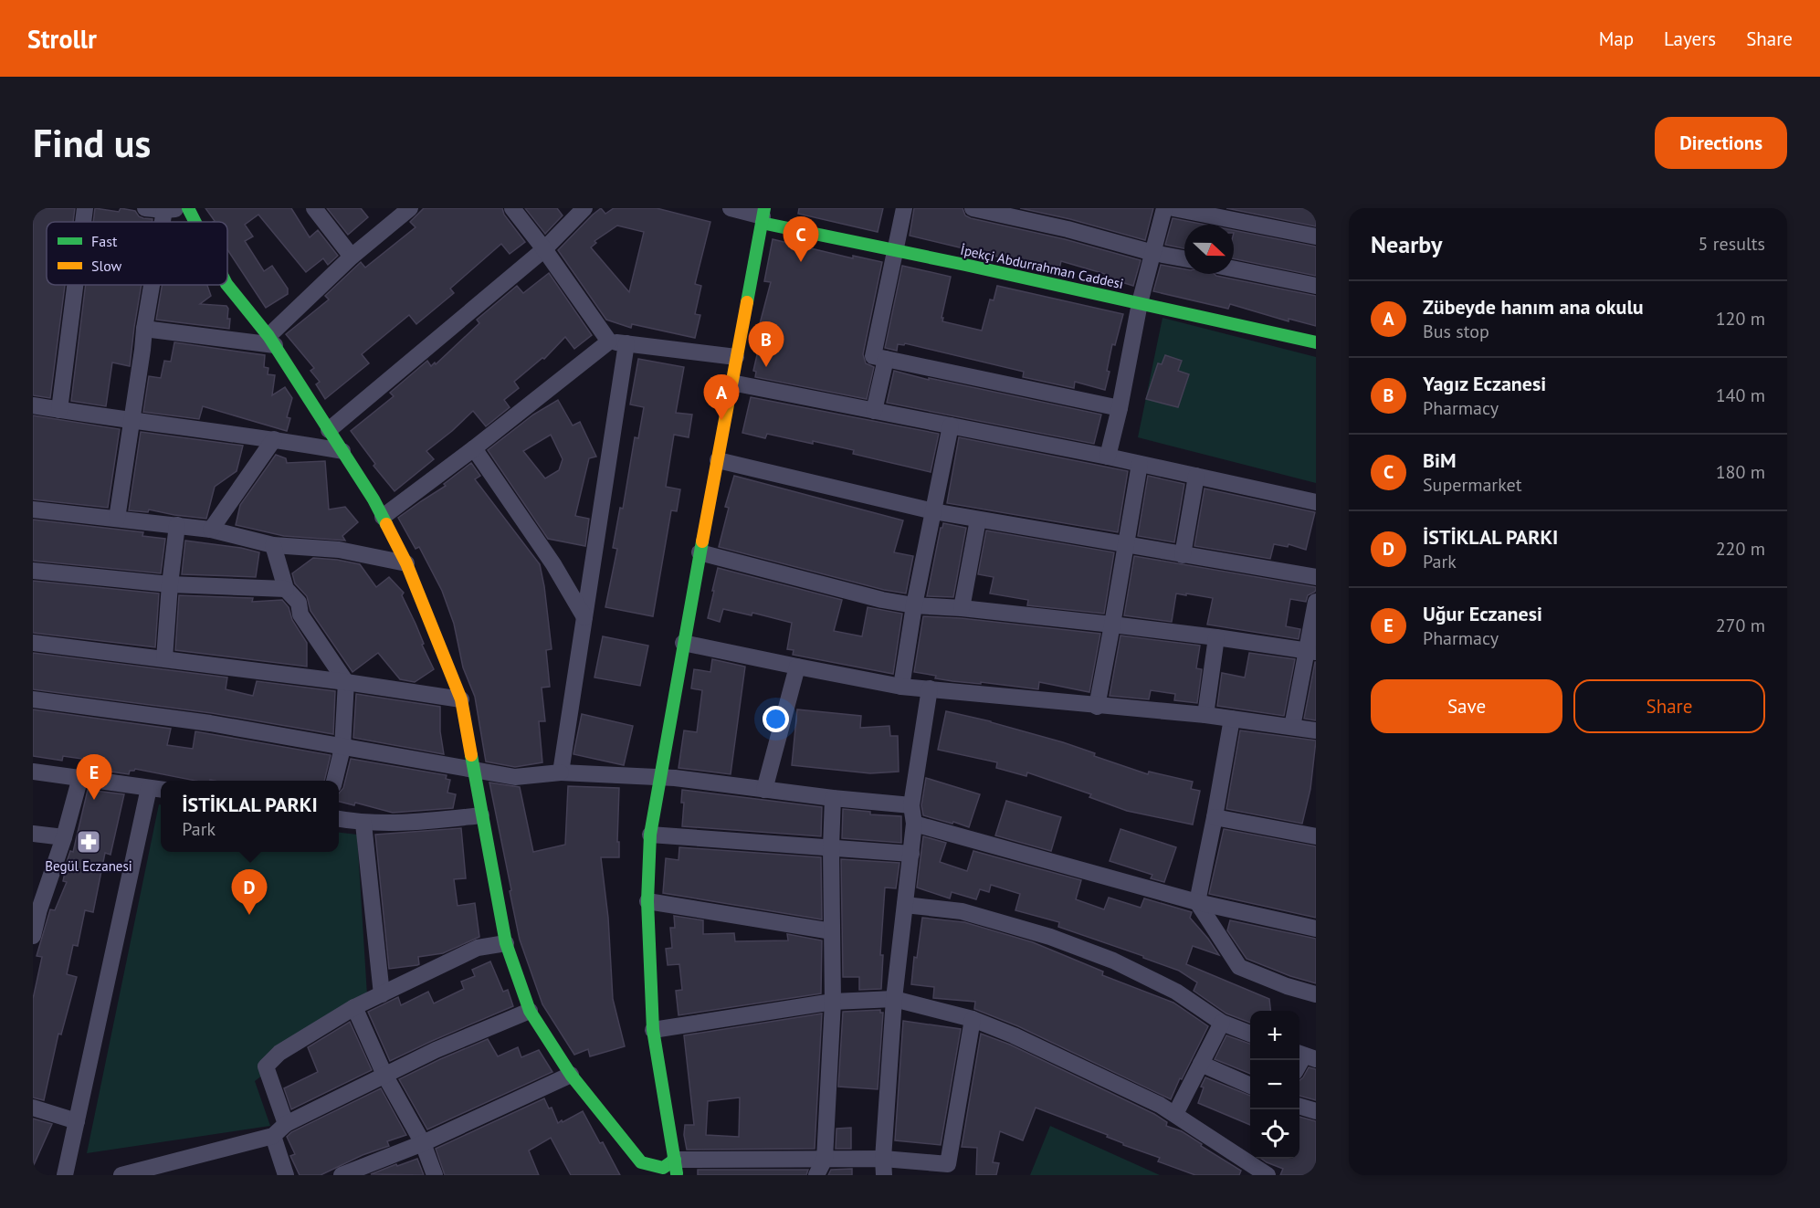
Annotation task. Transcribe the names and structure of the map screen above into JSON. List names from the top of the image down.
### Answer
{
  "streets": {
    "street": ["İpekçi Abdurrahman Caddesi"]
  },
  "places": {
    "pharmacy": ["Begül Eczanesi"]
  },
  "legend": ["Fast", "Slow"],
  "north": "right",
  "page": {
    "header": "Strollr",
    "nav": ["Map", "Layers", "Share"],
    "buttons": [
      "Directions",
      ["Save", "Share"]
    ],
    "title": "Find us",
    "heading": ["Nearby", "5 results"],
    "pins": [
      "C",
      "B",
      "A",
      "E",
      "D"
    ],
    "list": [
      {
        "mark": "A",
        "name": "Zübeyde hanım ana okulu",
        "note": "Bus stop",
        "value": "120 m"
      },
      {
        "mark": "B",
        "name": "Yagız Eczanesi",
        "note": "Pharmacy",
        "value": "140 m"
      },
      {
        "mark": "C",
        "name": "BiM",
        "note": "Supermarket",
        "value": "180 m"
      },
      {
        "mark": "D",
        "name": "İSTİKLAL PARKI",
        "note": "Park",
        "value": "220 m"
      },
      {
        "mark": "E",
        "name": "Uğur Eczanesi",
        "note": "Pharmacy",
        "value": "270 m"
      }
    ],
    "popup": ["İSTİKLAL PARKI", "Park"],
    "map_buttons": ["+", "−"]
  }
}
